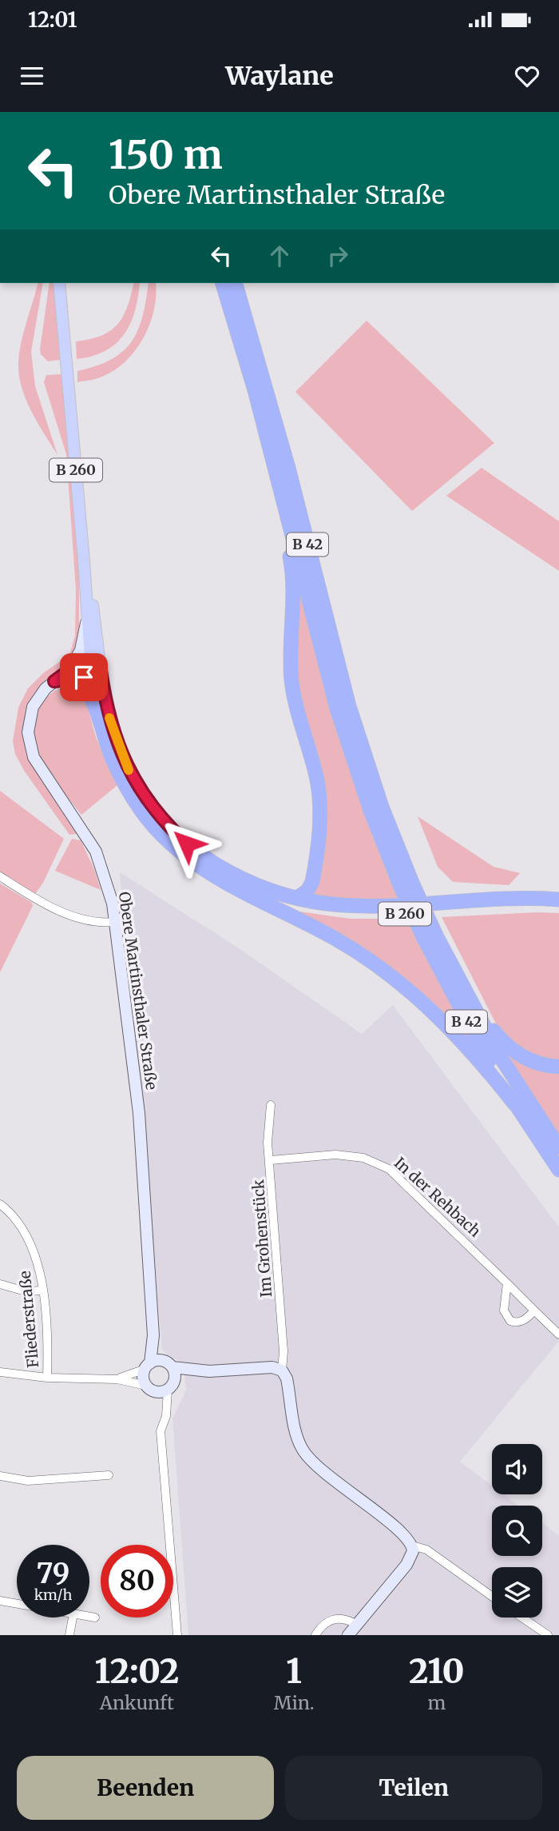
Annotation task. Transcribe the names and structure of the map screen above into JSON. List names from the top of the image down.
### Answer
{
  "streets": {
    "highway": ["B 260", "B 42"],
    "street": [
      "Obere Martinsthaler Straße",
      "In der Rehbach",
      "Im Grohenstück",
      "Fliederstraße"
    ]
  },
  "crossings": [
    ["B 260", "Obere Martinsthaler Straße"],
    ["In der Rehbach", "Im Grohenstück"]
  ],
  "page": {
    "status": "12:01",
    "header": "Waylane",
    "turn": ["150 m", "Obere Martinsthaler Straße"],
    "speed": "79 km/h",
    "limit": "80",
    "eta": [
      "12:02",
      "Ankunft",
      "1",
      "Min.",
      "210",
      "m"
    ],
    "buttons": ["Beenden", "Teilen"]
  }
}
